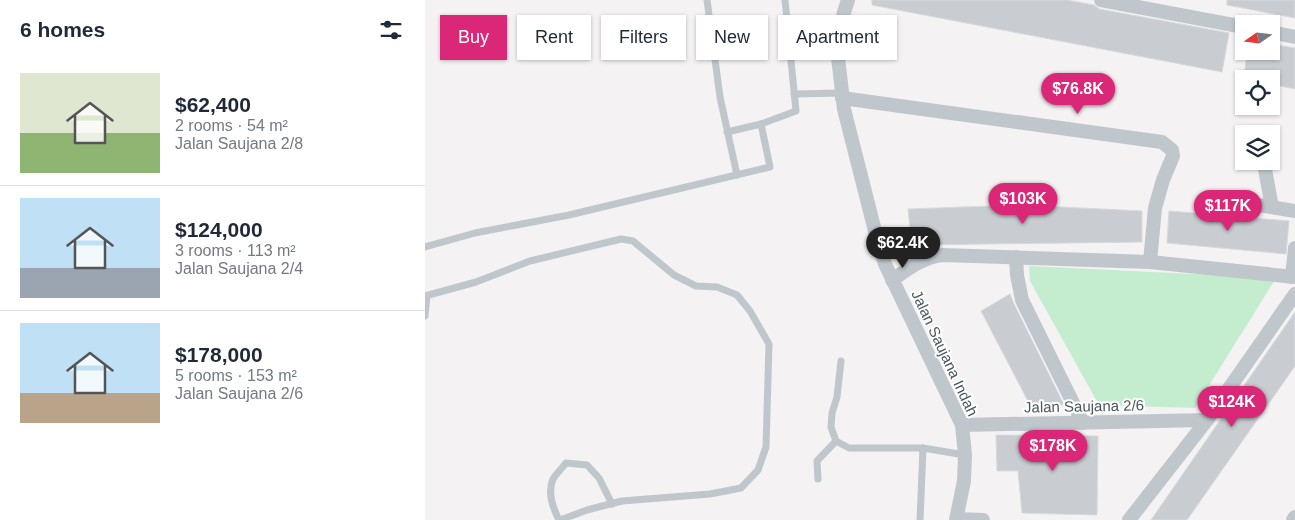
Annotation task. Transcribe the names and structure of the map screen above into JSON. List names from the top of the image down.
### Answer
{
  "streets": {
    "street": ["Jalan Saujana Indah", "Jalan Saujana 2/6"]
  },
  "crossings": [
    ["Jalan Saujana Indah", "Jalan Saujana 2/6"]
  ],
  "north": "left",
  "page": {
    "heading": "6 homes",
    "chip": [
      "Buy",
      "Rent",
      "Filters",
      "New",
      "Apartment"
    ],
    "list": [
      {
        "name": "$62,400",
        "note": "2 rooms · 54 m² · Jalan Saujana 2/8"
      },
      {
        "name": "$124,000",
        "note": "3 rooms · 113 m² · Jalan Saujana 2/4"
      },
      {
        "name": "$178,000",
        "note": "5 rooms · 153 m² · Jalan Saujana 2/6"
      }
    ],
    "price": [
      "$76.8K",
      "$103K",
      "$117K",
      "$62.4K",
      "$124K",
      "$178K"
    ]
  }
}
